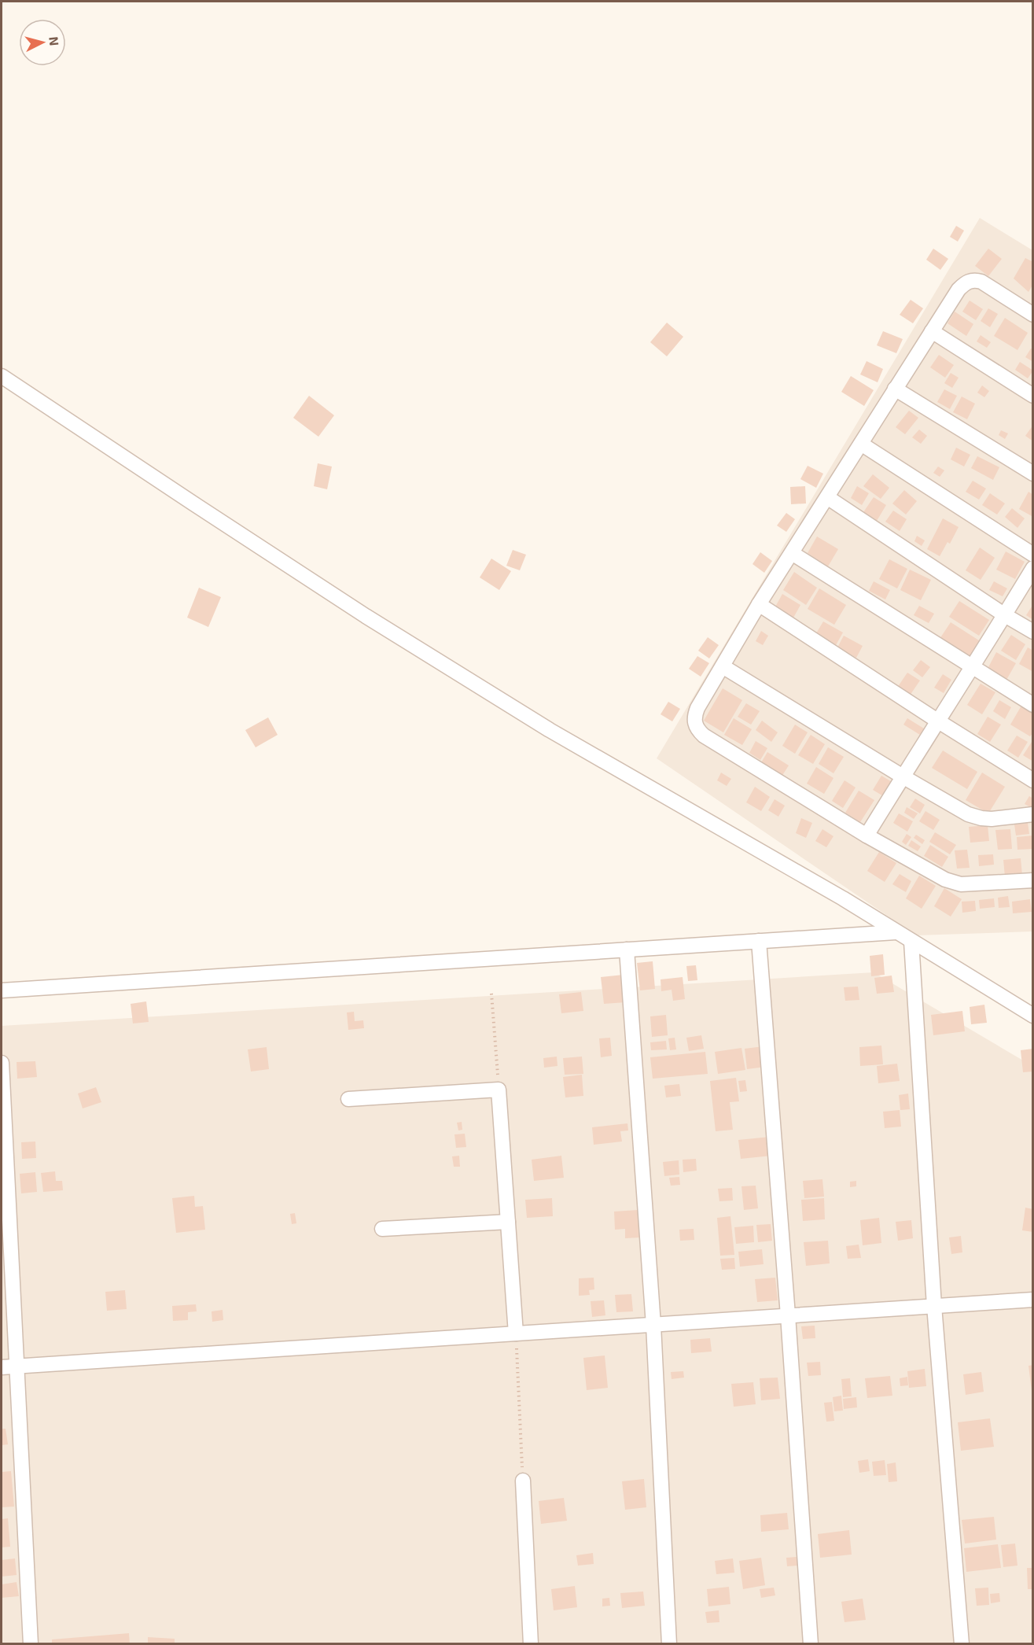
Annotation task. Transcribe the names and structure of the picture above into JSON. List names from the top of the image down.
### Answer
{
  "north": "right"
}
